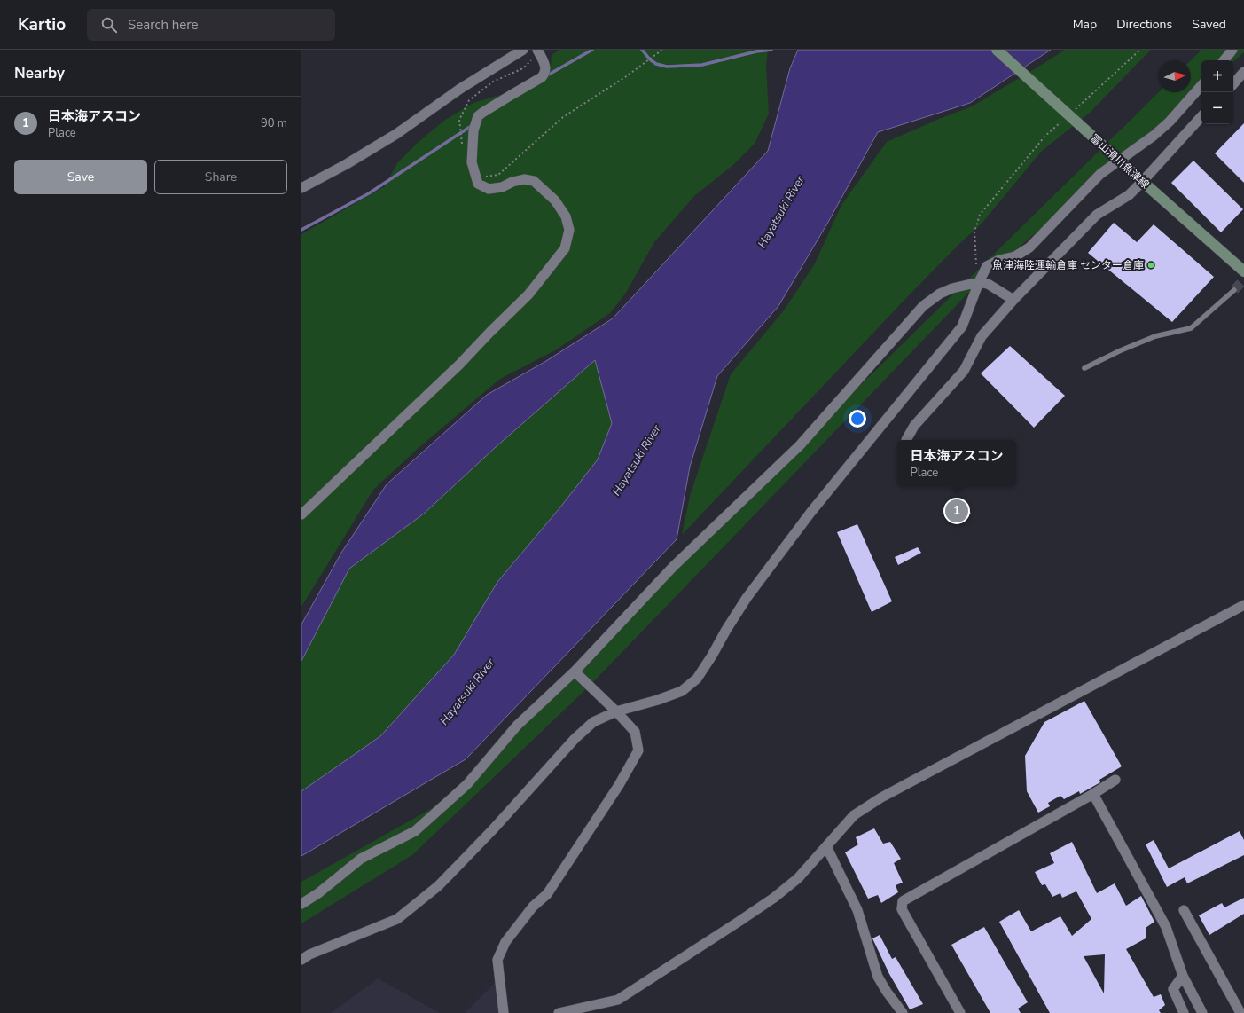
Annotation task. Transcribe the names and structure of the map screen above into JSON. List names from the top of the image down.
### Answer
{
  "streets": {
    "main road": ["富山滑川魚津線"]
  },
  "water": ["Hayatsuki River"],
  "places": ["魚津海陸運輸倉庫 センター倉庫"],
  "north": "right",
  "page": {
    "header": "Kartio",
    "search": "Search here",
    "nav": ["Map", "Directions", "Saved"],
    "heading": "Nearby",
    "map_buttons": ["+", "−"],
    "list": [
      {
        "mark": "1",
        "name": "日本海アスコン",
        "note": "Place",
        "value": "90 m"
      }
    ],
    "buttons": ["Save", "Share"],
    "popup": ["日本海アスコン", "Place"],
    "pins": "1"
  }
}
